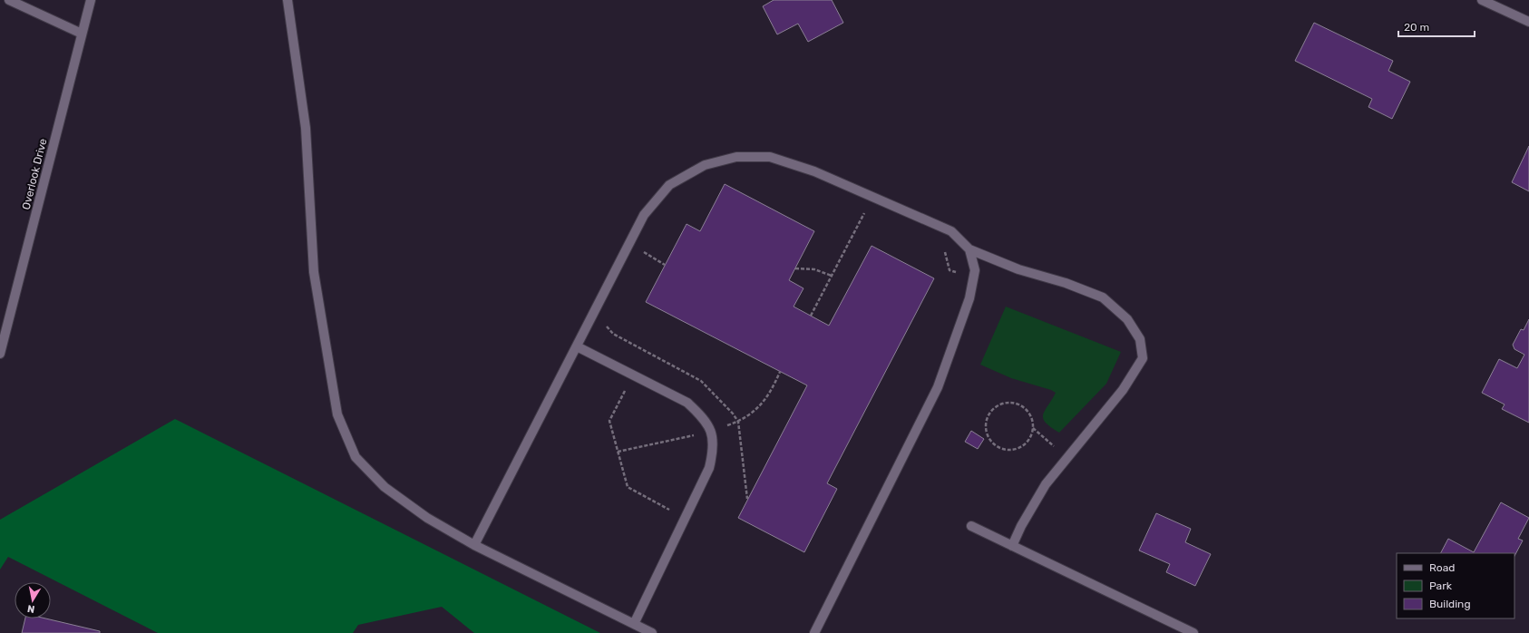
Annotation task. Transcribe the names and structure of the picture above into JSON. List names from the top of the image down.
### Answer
{
  "streets": {
    "street": ["Overlook Drive"]
  },
  "legend": ["Road", "Park", "Building"],
  "scale_bar": "20 m",
  "north": "bottom"
}
